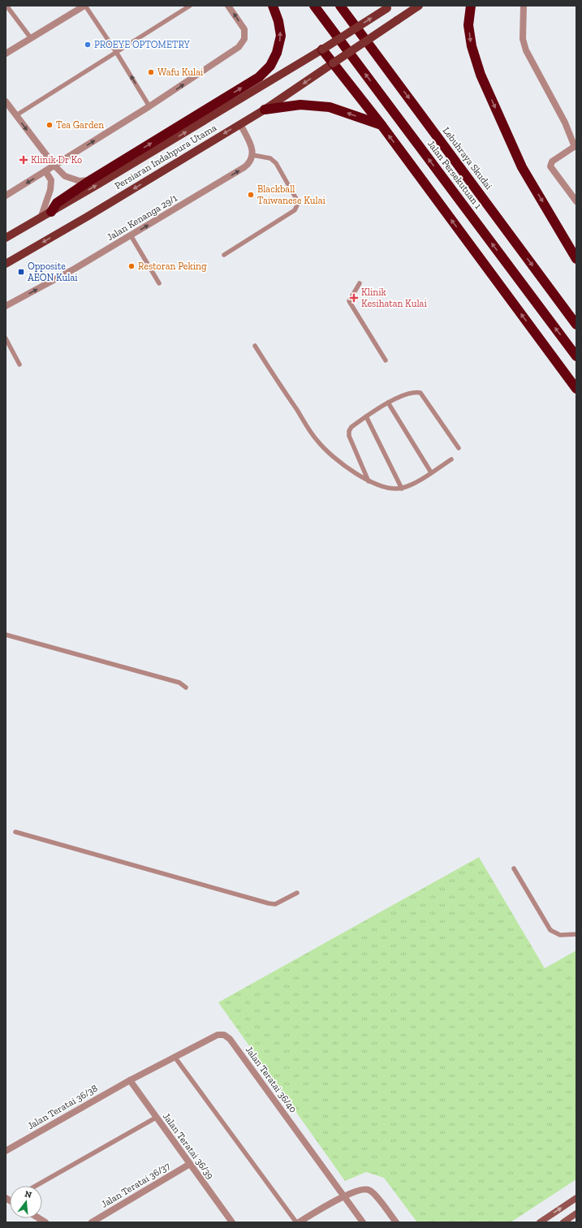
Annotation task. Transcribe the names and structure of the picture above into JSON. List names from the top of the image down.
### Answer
{
  "streets": {
    "highway": ["Lebuhraya Skudai", "Jalan Persekutuan 1"],
    "main road": ["Persiaran Indahpura Utama"],
    "street": [
      "Jalan Kenanga 29/1",
      "Jalan Teratai 36/40",
      "Jalan Teratai 36/38",
      "Jalan Teratai 36/39",
      "Jalan Teratai 36/37"
    ]
  },
  "crossings": [
    ["Jalan Teratai 36/40", "Jalan Teratai 36/38"],
    ["Jalan Teratai 36/40", "Jalan Teratai 36/39"],
    ["Jalan Teratai 36/38", "Jalan Teratai 36/39"],
    ["Jalan Teratai 36/39", "Jalan Teratai 36/37"]
  ],
  "one_way": ["Jalan Kenanga 29/1"],
  "places": {
    "other": [
      "PROEYE OPTOMETRY",
      "Wafu Kulai",
      "Tea Garden",
      "Blackball Taiwanese Kulai",
      "Restoran Peking"
    ],
    "health": ["Klinik Dr Ko", "Klinik Kesihatan Kulai"],
    "transit": ["Opposite AEON Kulai"]
  },
  "north": "top"
}
